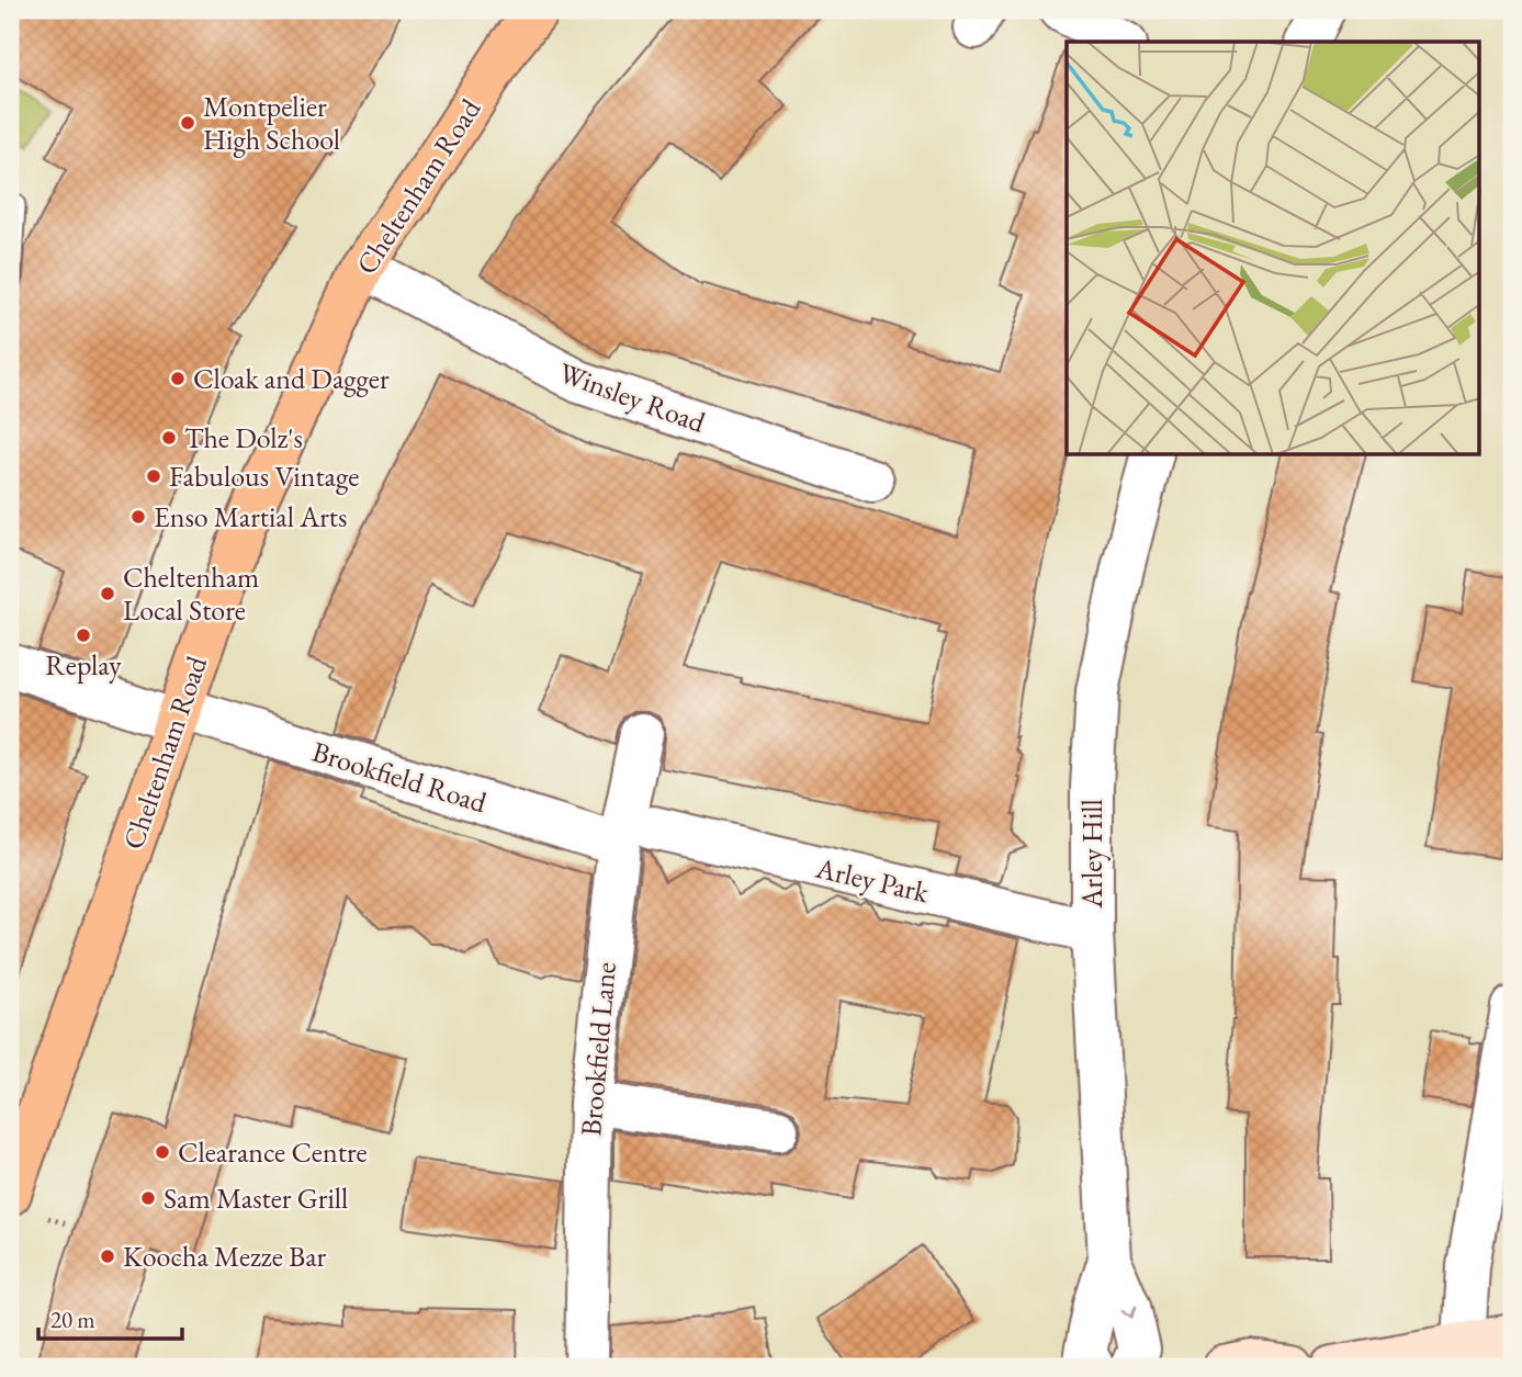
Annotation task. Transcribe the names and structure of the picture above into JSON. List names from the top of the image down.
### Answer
{
  "streets": {
    "main road": ["Cheltenham Road"],
    "street": [
      "Winsley Road",
      "Brookfield Road",
      "Arley Hill",
      "Arley Park",
      "Brookfield Lane"
    ]
  },
  "crossings": [
    ["Cheltenham Road", "Winsley Road"],
    ["Cheltenham Road", "Brookfield Road"],
    ["Brookfield Road", "Arley Park"],
    ["Brookfield Road", "Brookfield Lane"],
    ["Arley Hill", "Arley Park"],
    ["Arley Park", "Brookfield Lane"]
  ],
  "places": [
    "Montpelier High School",
    "Cloak and Dagger",
    "The Dolz's",
    "Fabulous Vintage",
    "Enso Martial Arts",
    "Cheltenham Local Store",
    "Replay",
    "Clearance Centre",
    "Sam Master Grill",
    "Koocha Mezze Bar"
  ],
  "scale_bar": "20 m"
}
